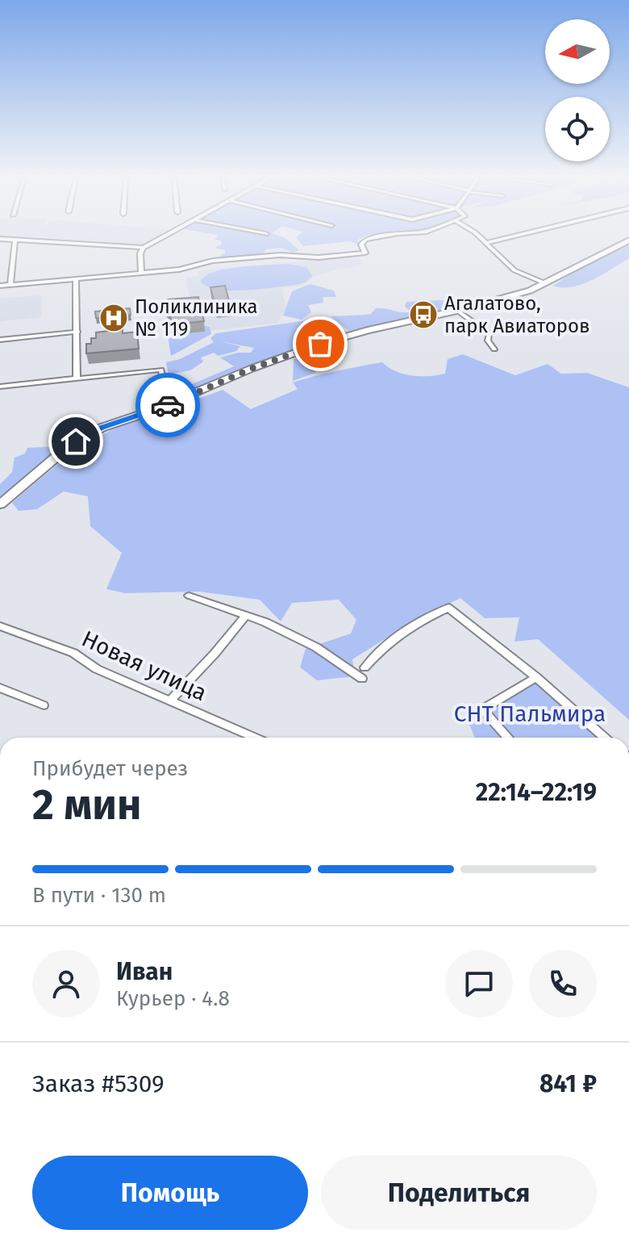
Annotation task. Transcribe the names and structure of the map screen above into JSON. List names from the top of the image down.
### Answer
{
  "streets": {
    "street": ["Новая улица"]
  },
  "parks": ["СНТ Пальмира"],
  "places": {
    "bus stop": ["Агалатово, парк Авиаторов"],
    "hospital": ["Поликлиника № 119"]
  },
  "north": "left",
  "page": {
    "heading": ["2 мин", "Прибудет через", "22:14–22:19"],
    "panel": [
      "Иван",
      "Курьер · 4.8",
      "Заказ #5309",
      "841 ₽"
    ],
    "bar": "В пути · 130 m",
    "buttons": ["Помощь", "Поделиться"]
  }
}
